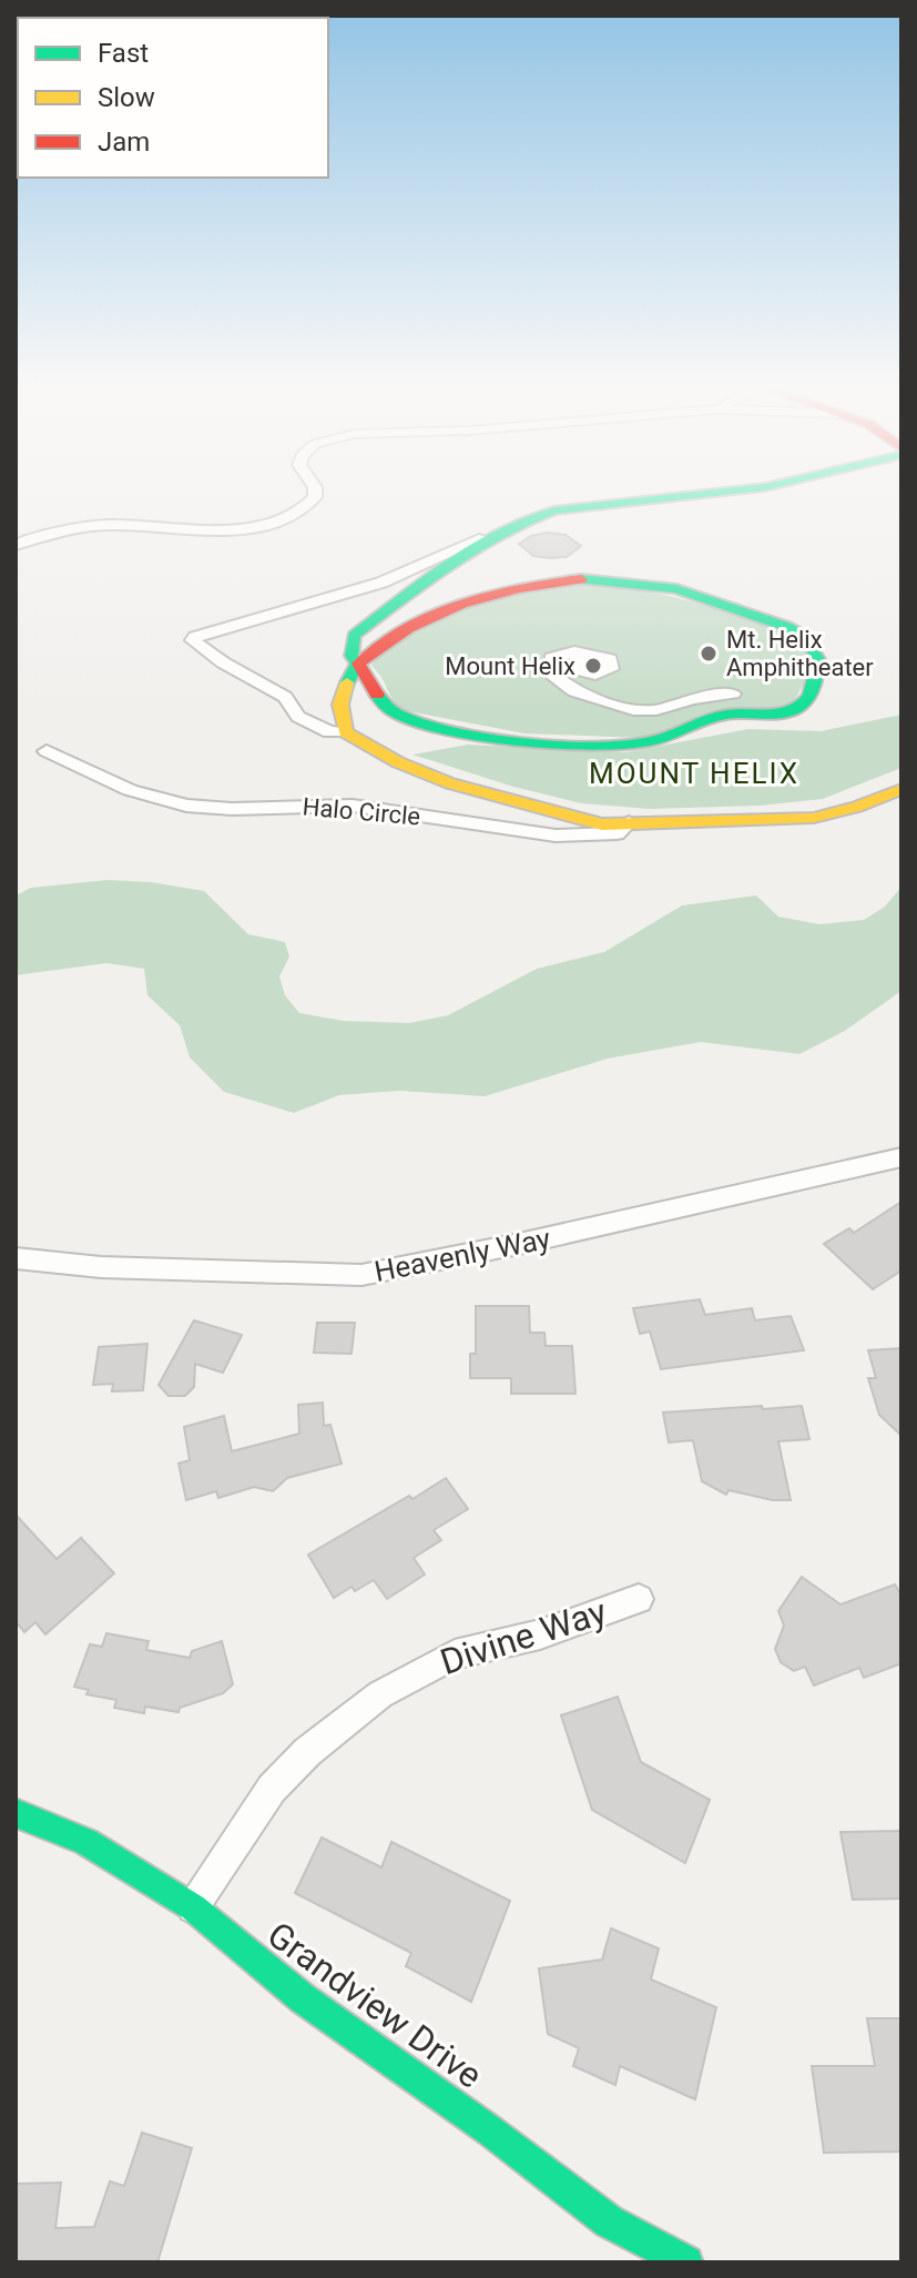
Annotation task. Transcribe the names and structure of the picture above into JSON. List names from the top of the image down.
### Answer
{
  "streets": {
    "street": [
      "Halo Circle",
      "Heavenly Way",
      "Divine Way",
      "Grandview Drive"
    ]
  },
  "crossings": [
    ["Divine Way", "Grandview Drive"]
  ],
  "districts": ["MOUNT HELIX"],
  "places": ["Mt. Helix Amphitheater", "Mount Helix"],
  "legend": ["Fast", "Slow", "Jam"]
}
